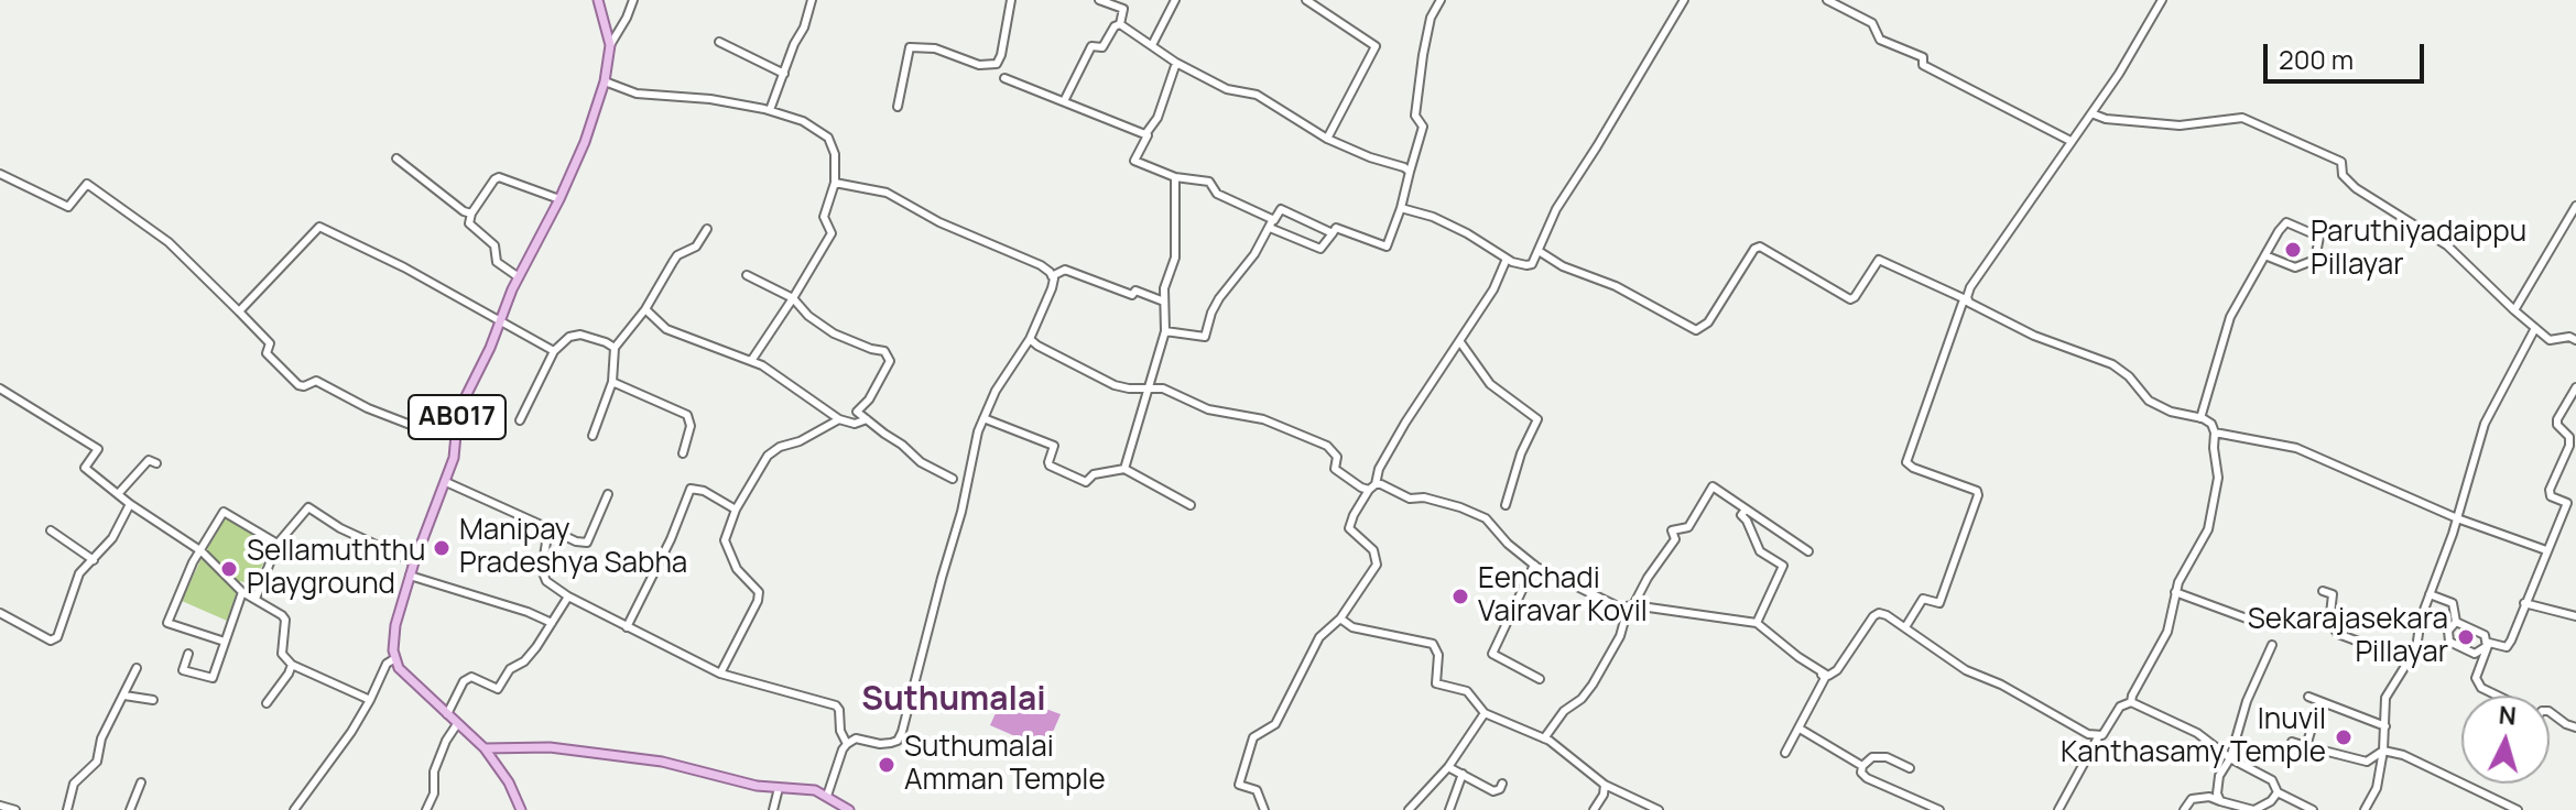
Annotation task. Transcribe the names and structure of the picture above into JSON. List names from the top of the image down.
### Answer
{
  "streets": {
    "main road": ["AB017"]
  },
  "districts": ["Suthumalai"],
  "places": [
    "Paruthiyadaippu Pillayar",
    "Manipay Pradeshya Sabha",
    "Sellamuththu Playground",
    "Eenchadi Vairavar Kovil",
    "Sekarajasekara Pillayar",
    "Inuvil Kanthasamy Temple",
    "Suthumalai Amman Temple"
  ],
  "scale_bar": "200 m",
  "north": "top"
}
